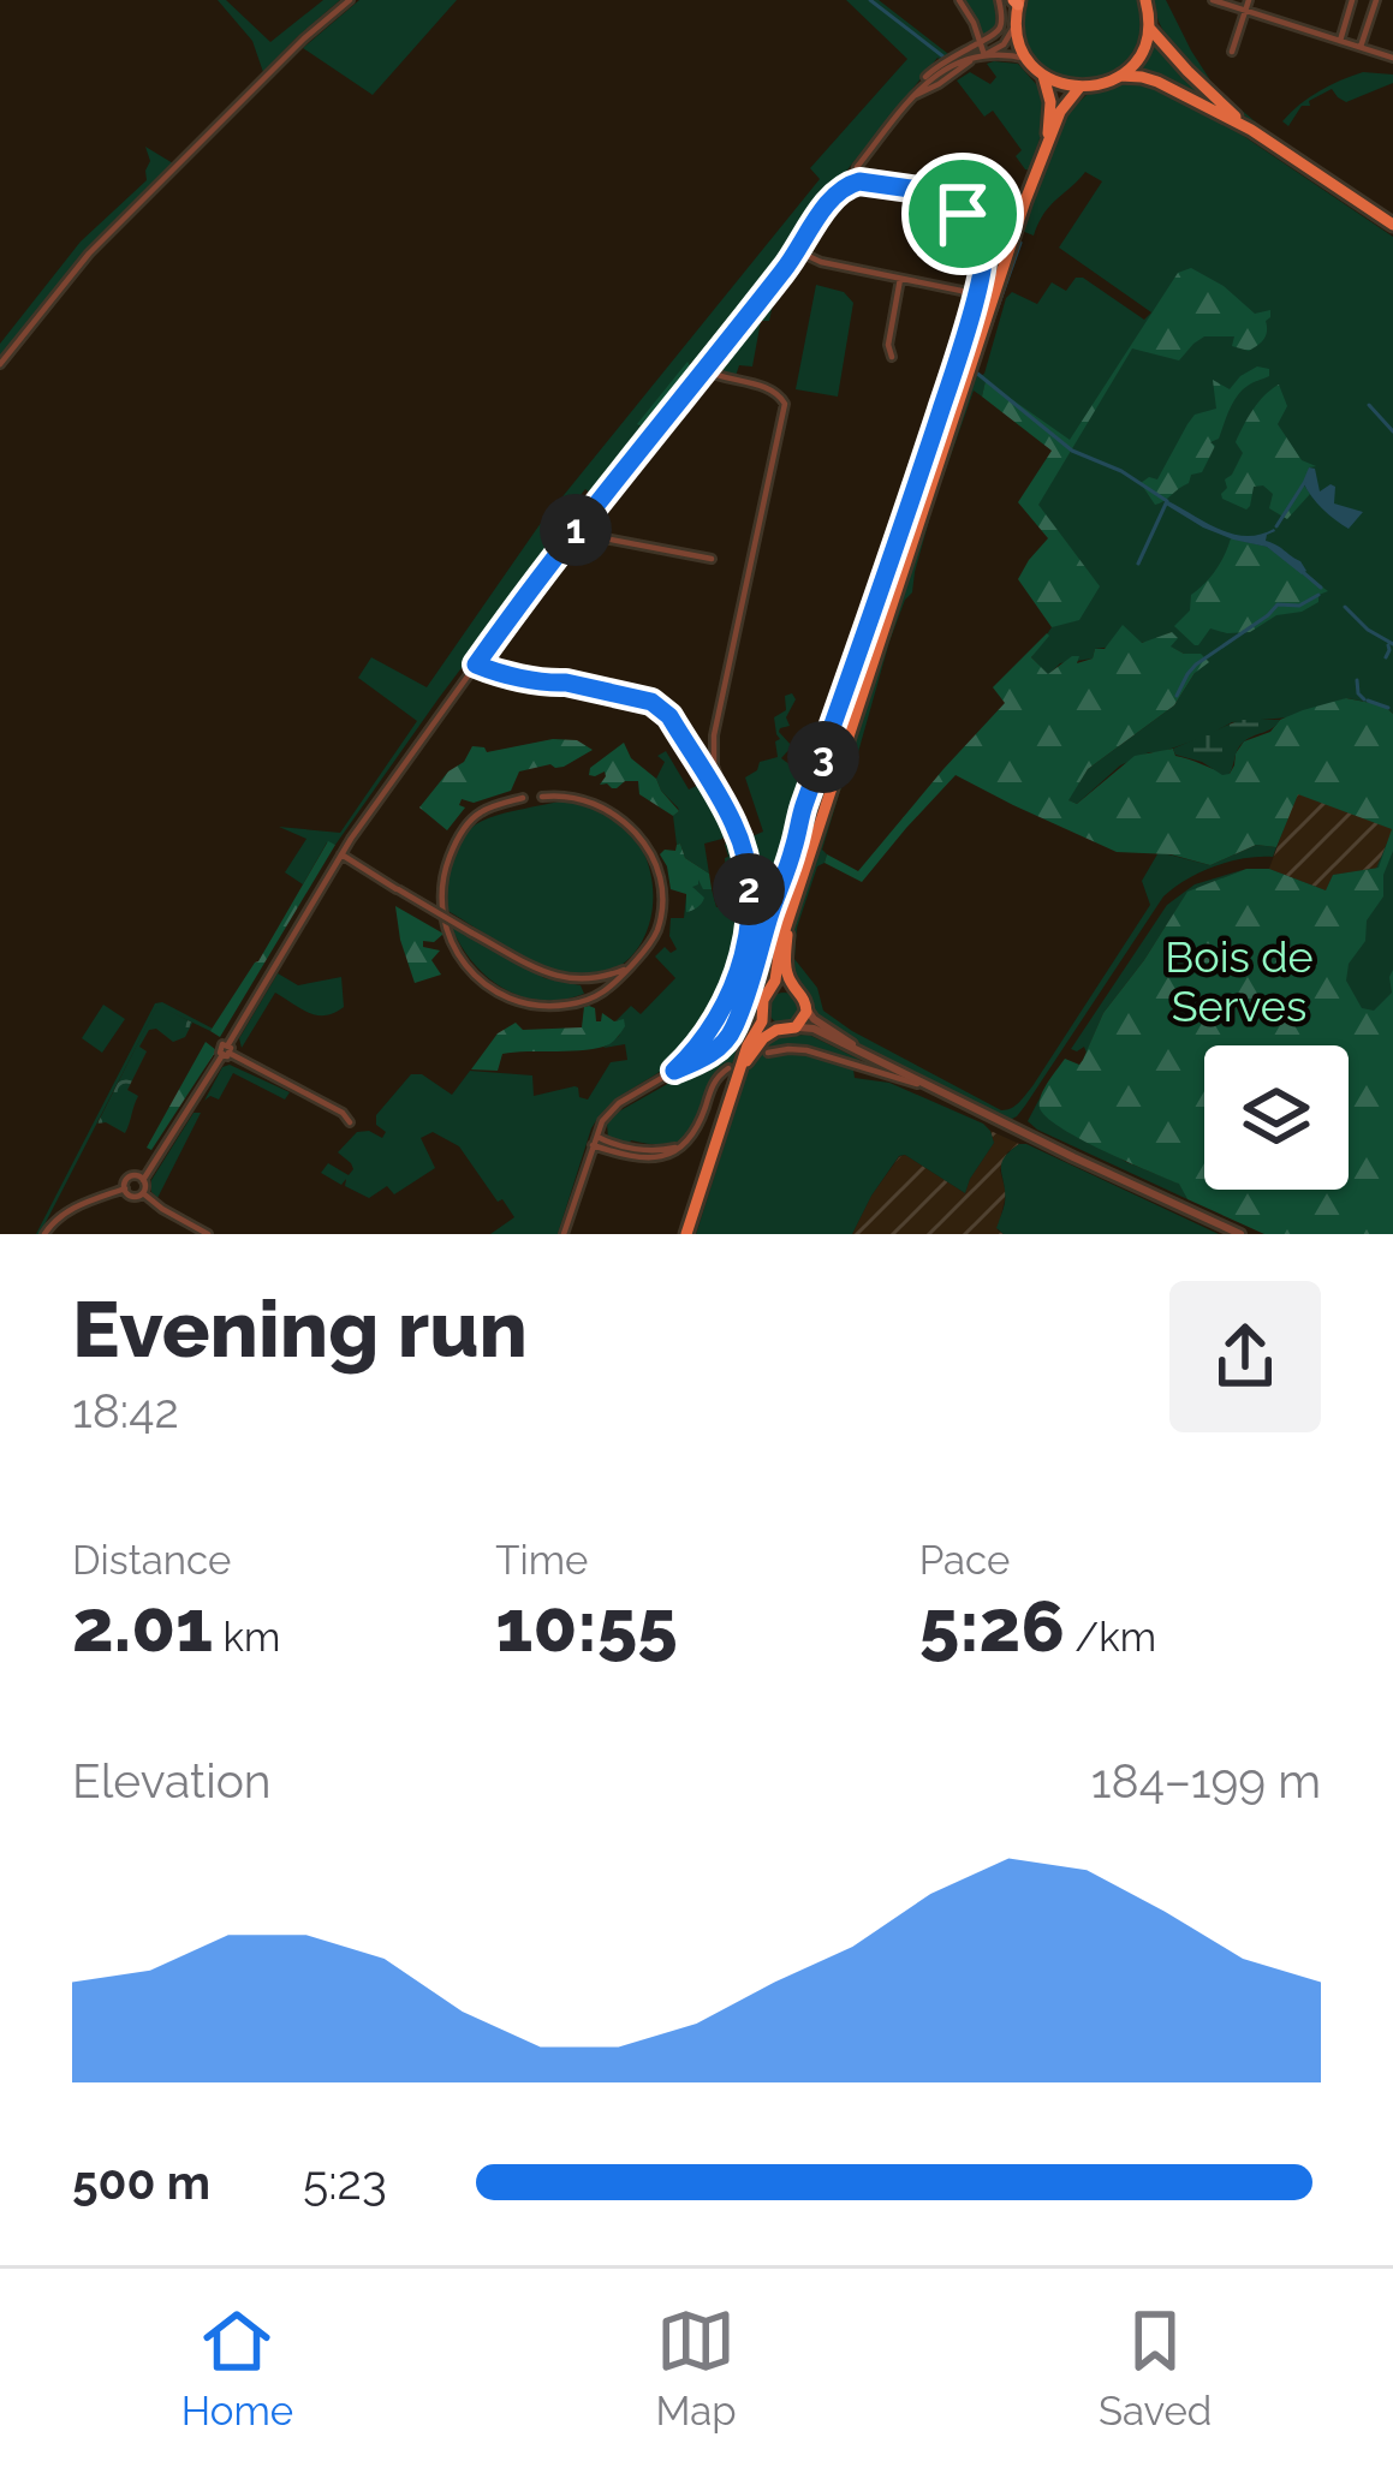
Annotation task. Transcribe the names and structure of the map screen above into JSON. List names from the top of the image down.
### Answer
{
  "parks": ["Bois de Serves"],
  "page": {
    "pins": ["1", "3", "2"],
    "heading": ["Evening run", "18:42"],
    "stats": [
      ["Distance", "2.01 km"],
      ["Time", "10:55"],
      ["Pace", "5:26 /km"]
    ],
    "chart": ["Elevation", "184–199 m"],
    "list": [
      {
        "name": "500 m",
        "note": "5:23"
      }
    ],
    "tabs": ["Home", "Map", "Saved"]
  }
}
